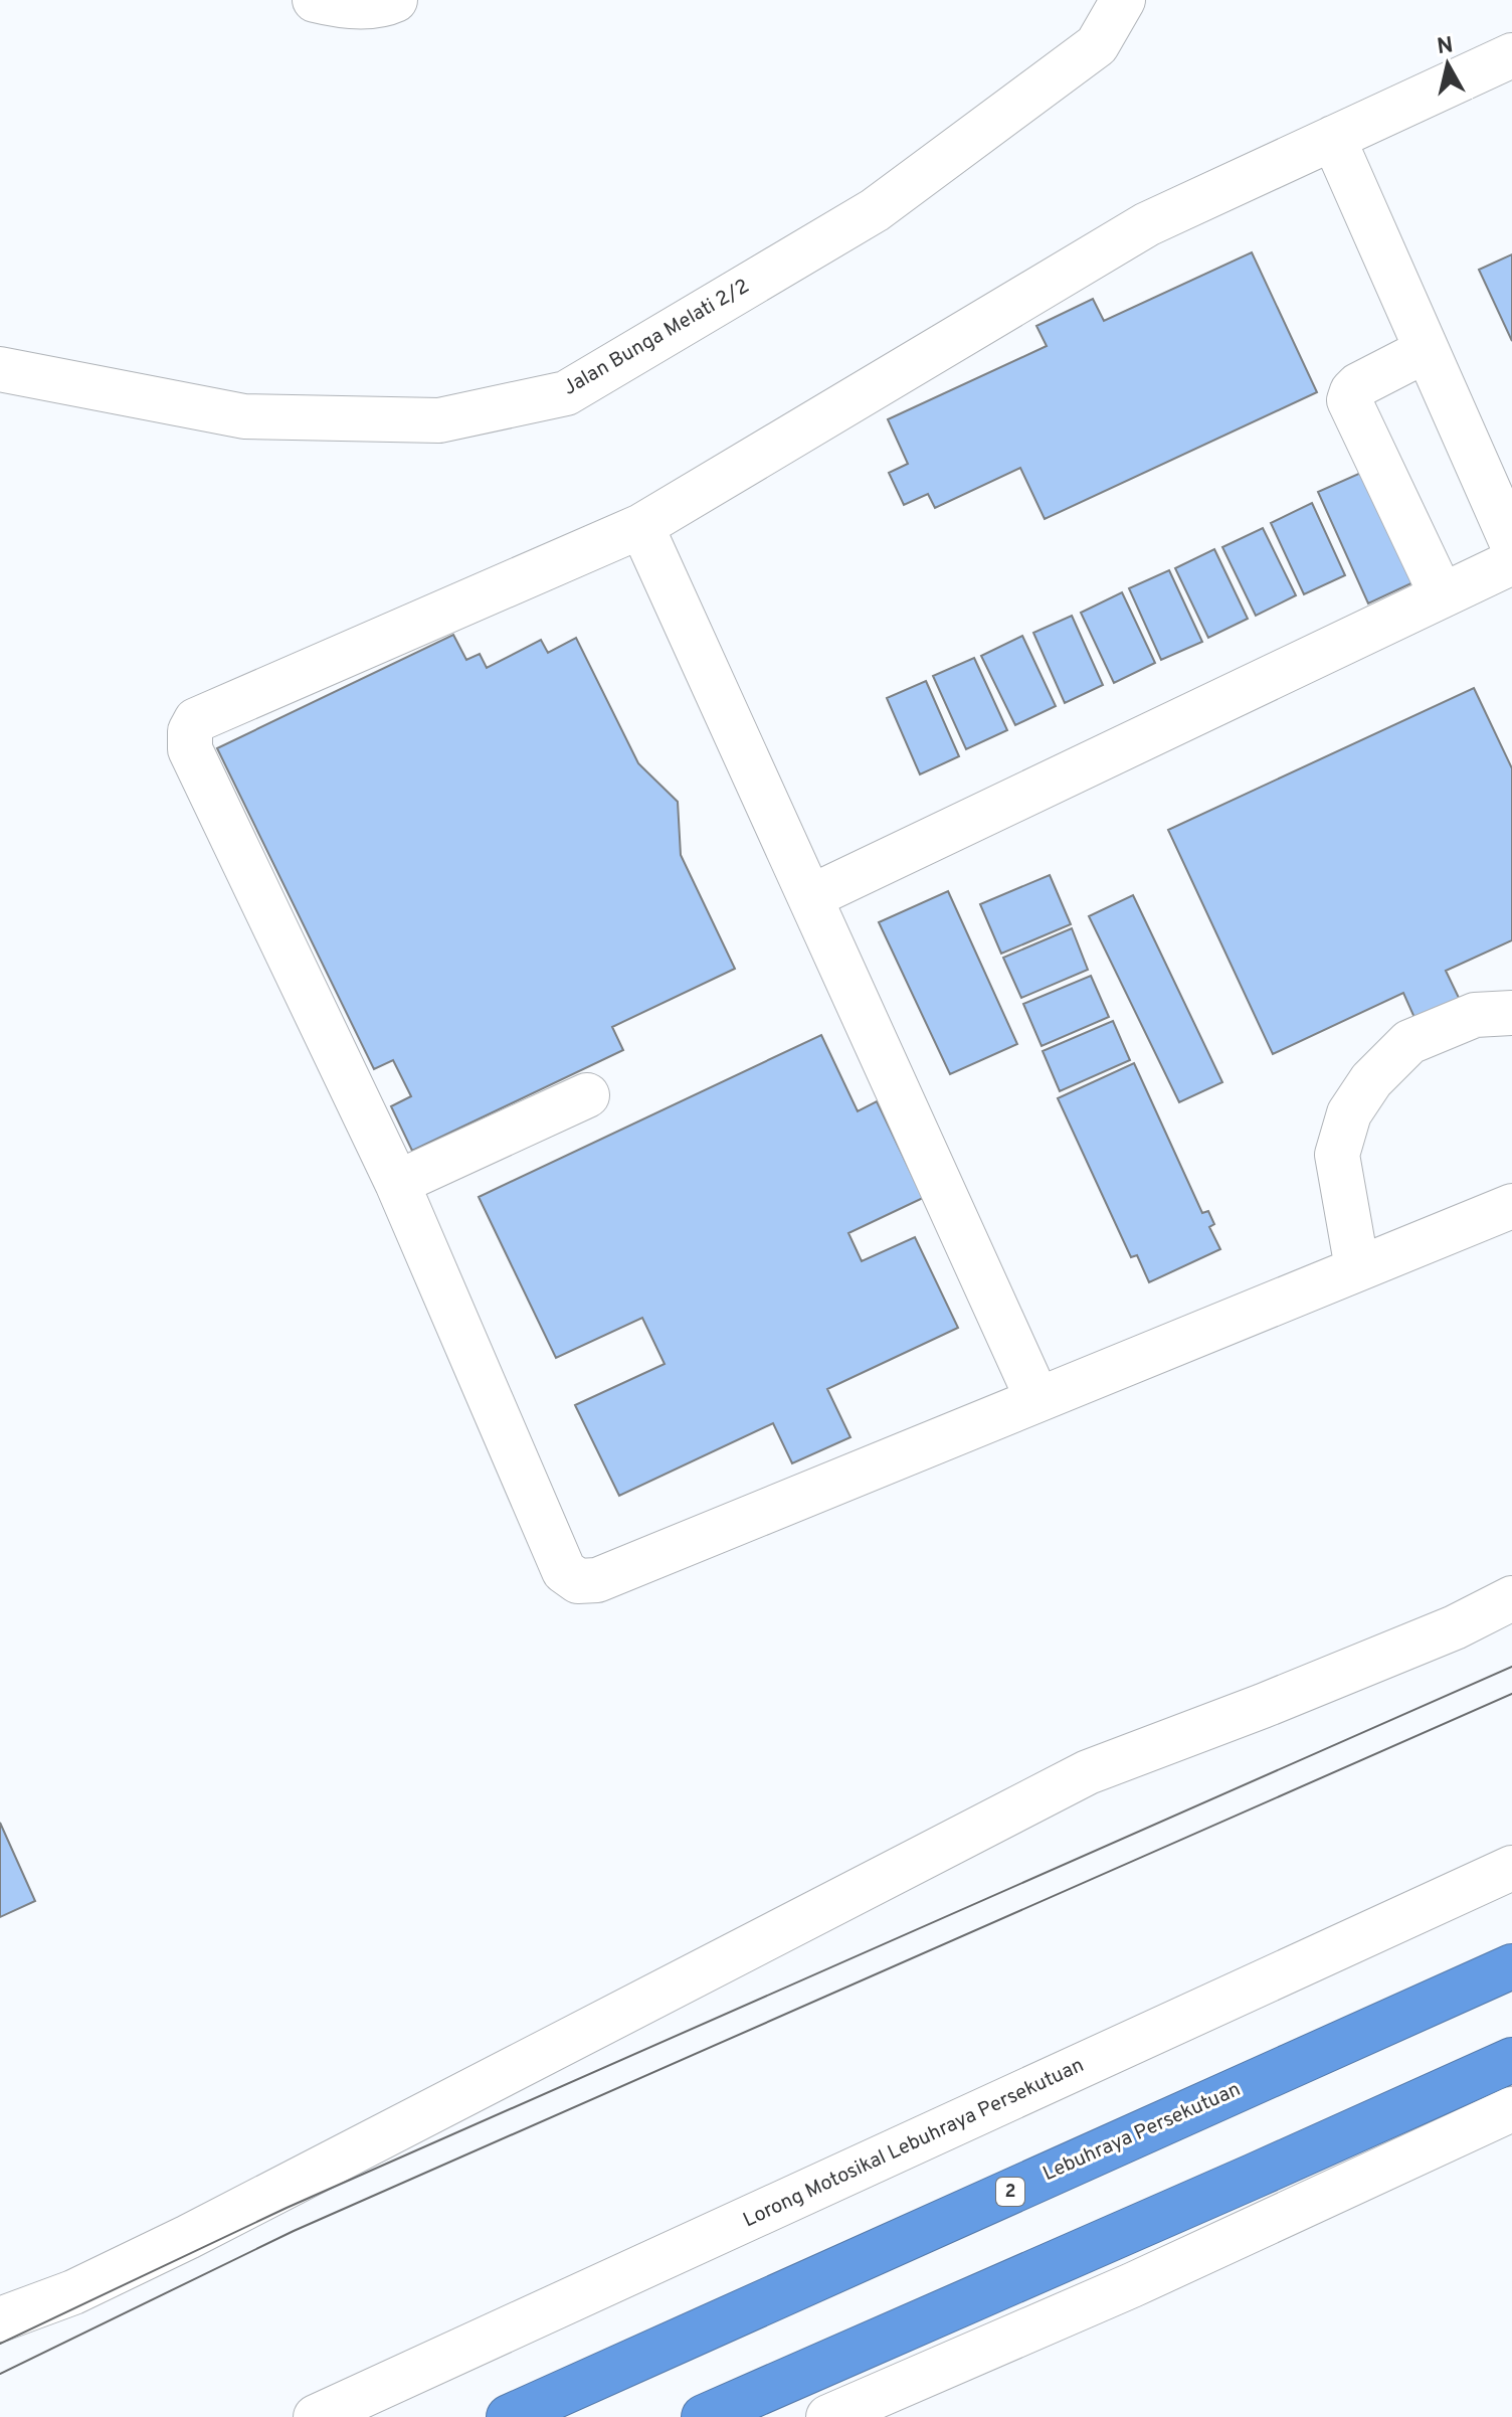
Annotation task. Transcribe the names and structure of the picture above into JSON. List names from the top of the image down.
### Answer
{
  "streets": {
    "highway": ["Lebuhraya Persekutuan", "2"],
    "street": ["Jalan Bunga Melati 2/2", "Lorong Motosikal Lebuhraya Persekutuan"]
  },
  "north": "top"
}
